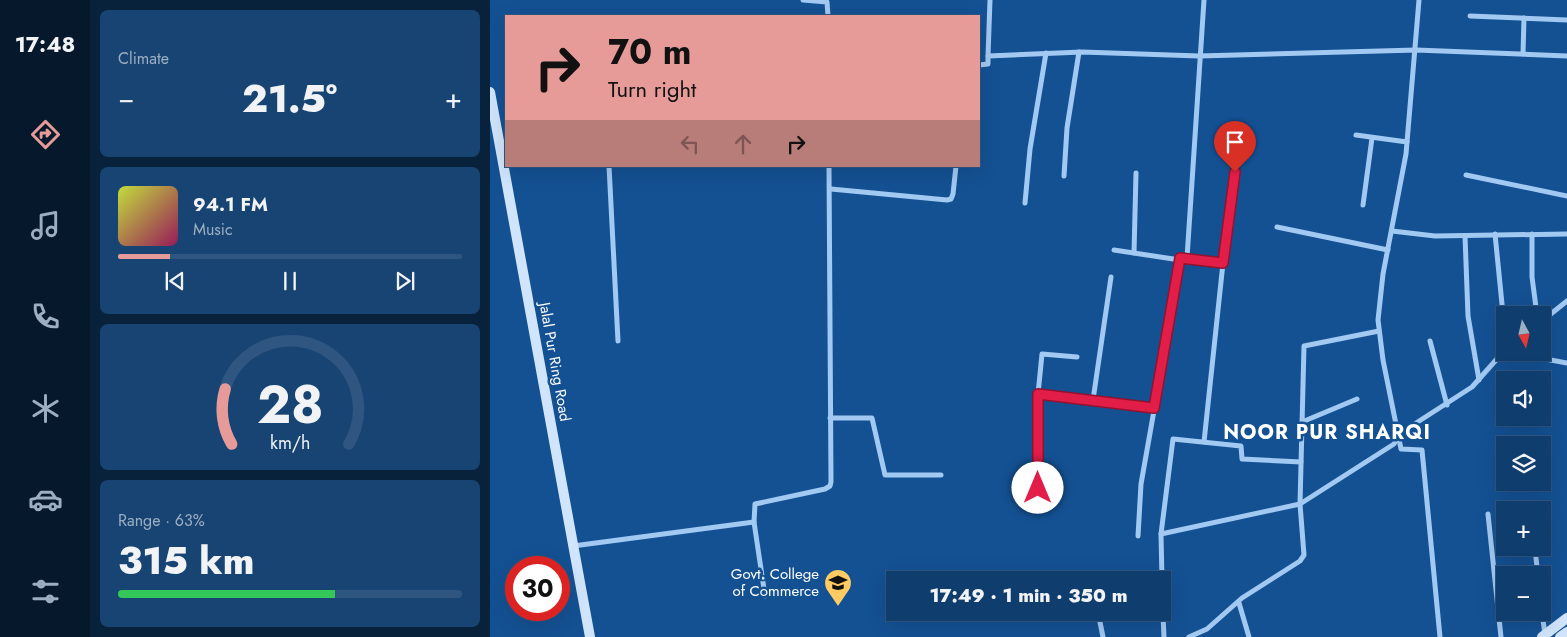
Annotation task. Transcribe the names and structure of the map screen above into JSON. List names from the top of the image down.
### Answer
{
  "streets": {
    "main road": ["Jalal Pur Ring Road"]
  },
  "districts": ["NOOR PUR SHARQI"],
  "places": {
    "school or university": ["Govt. College of Commerce"]
  },
  "north": "bottom",
  "page": {
    "tabs": "17:48",
    "tile": [
      "Climate",
      ["Range · 63%", "315 km"]
    ],
    "turn": ["70 m", "Turn right"],
    "heat": ["−", "21.5°", "+"],
    "song": ["94.1 FM", "Music"],
    "map_buttons": ["+", "−"],
    "limit": "30",
    "trip": "17:49 · 1 min · 350 m",
    "gauge": ["28", "km/h"]
  }
}
